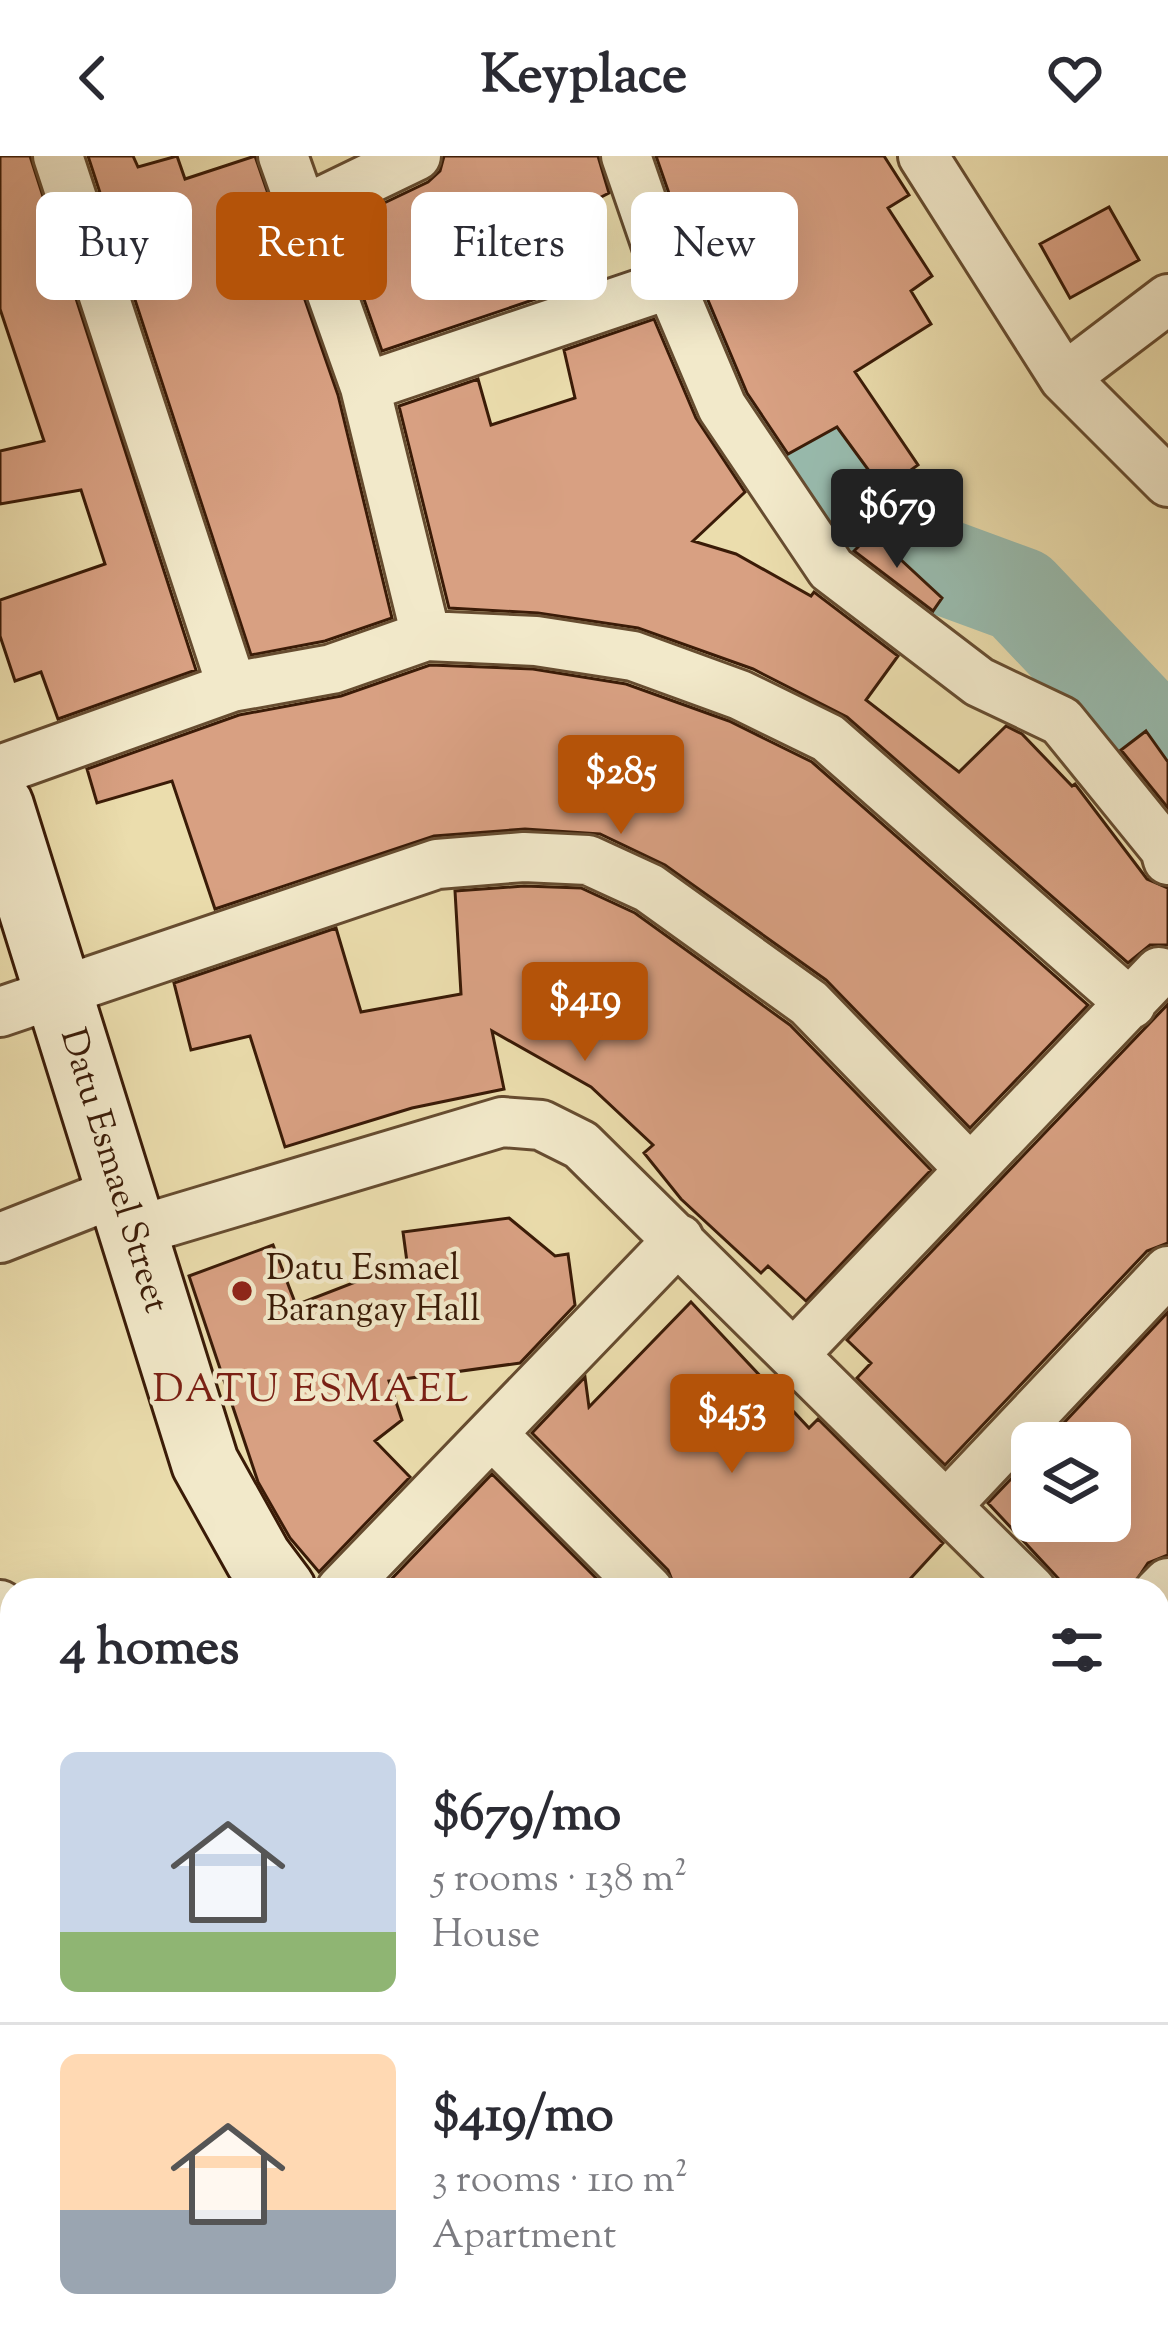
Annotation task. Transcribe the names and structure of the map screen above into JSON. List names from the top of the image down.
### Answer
{
  "streets": {
    "street": ["Datu Esmael Street"]
  },
  "districts": ["DATU ESMAEL"],
  "places": ["Datu Esmael Barangay Hall"],
  "page": {
    "header": "Keyplace",
    "chip": [
      "Buy",
      "Rent",
      "Filters",
      "New"
    ],
    "price": [
      "$679",
      "$285",
      "$419",
      "$453"
    ],
    "heading": "4 homes",
    "list": [
      {
        "name": "$679/mo",
        "note": "5 rooms · 138 m² · House"
      },
      {
        "name": "$419/mo",
        "note": "3 rooms · 110 m² · Apartment"
      }
    ]
  }
}
